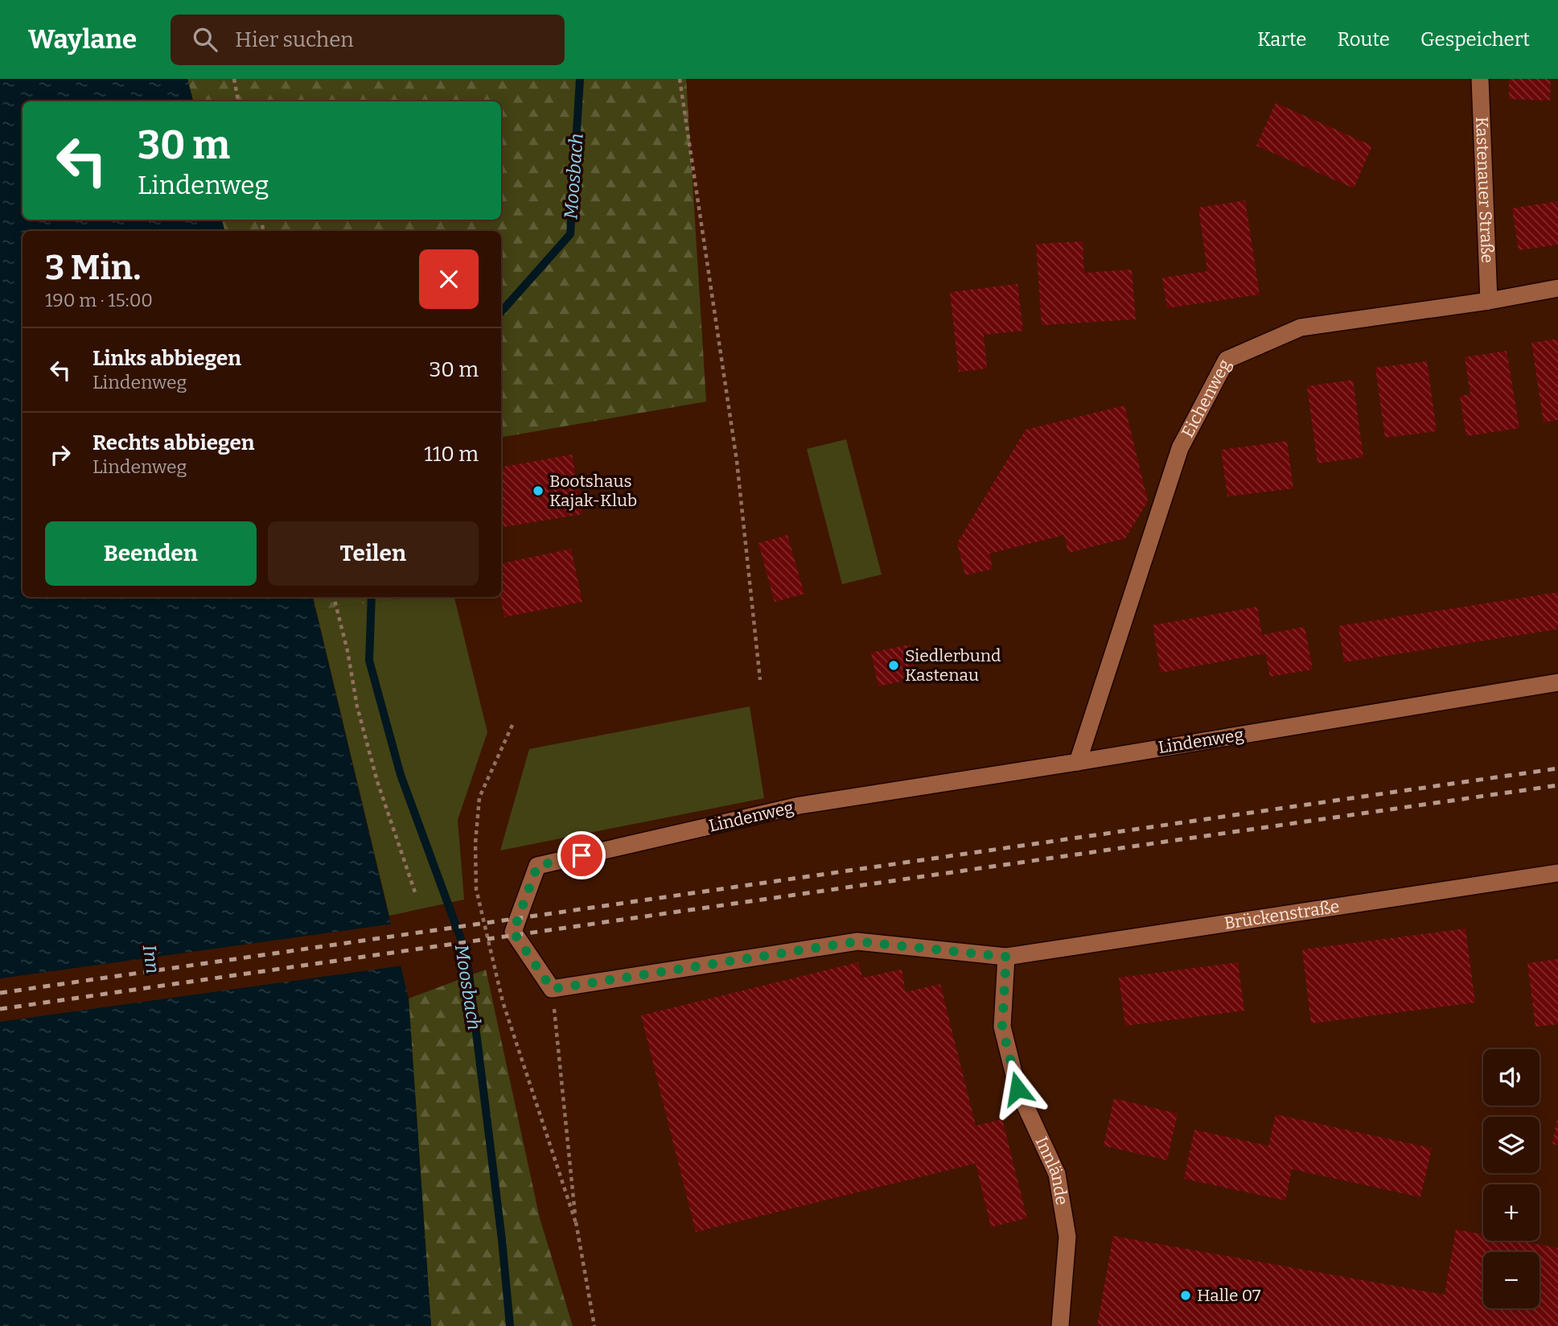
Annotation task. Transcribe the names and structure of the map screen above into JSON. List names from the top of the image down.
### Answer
{
  "streets": {
    "street": [
      "Kastenauer Straße",
      "Eichenweg",
      "Lindenweg",
      "Brückenstraße",
      "Innlände"
    ]
  },
  "crossings": [
    ["Kastenauer Straße", "Eichenweg"],
    ["Eichenweg", "Lindenweg"],
    ["Brückenstraße", "Innlände"]
  ],
  "water": ["Moosbach", "Inn"],
  "places": ["Bootshaus Kajak-Klub", "Siedlerbund Kastenau", "Halle 07"],
  "page": {
    "header": "Waylane",
    "search": "Hier suchen",
    "nav": ["Karte", "Route", "Gespeichert"],
    "turn": ["30 m", "Lindenweg"],
    "heading": ["3 Min.", "190 m · 15:00"],
    "list": [
      {
        "name": "Links abbiegen",
        "note": "Lindenweg",
        "value": "30 m"
      },
      {
        "name": "Rechts abbiegen",
        "note": "Lindenweg",
        "value": "110 m"
      }
    ],
    "buttons": ["Beenden", "Teilen"],
    "map_buttons": ["+", "−"]
  }
}
